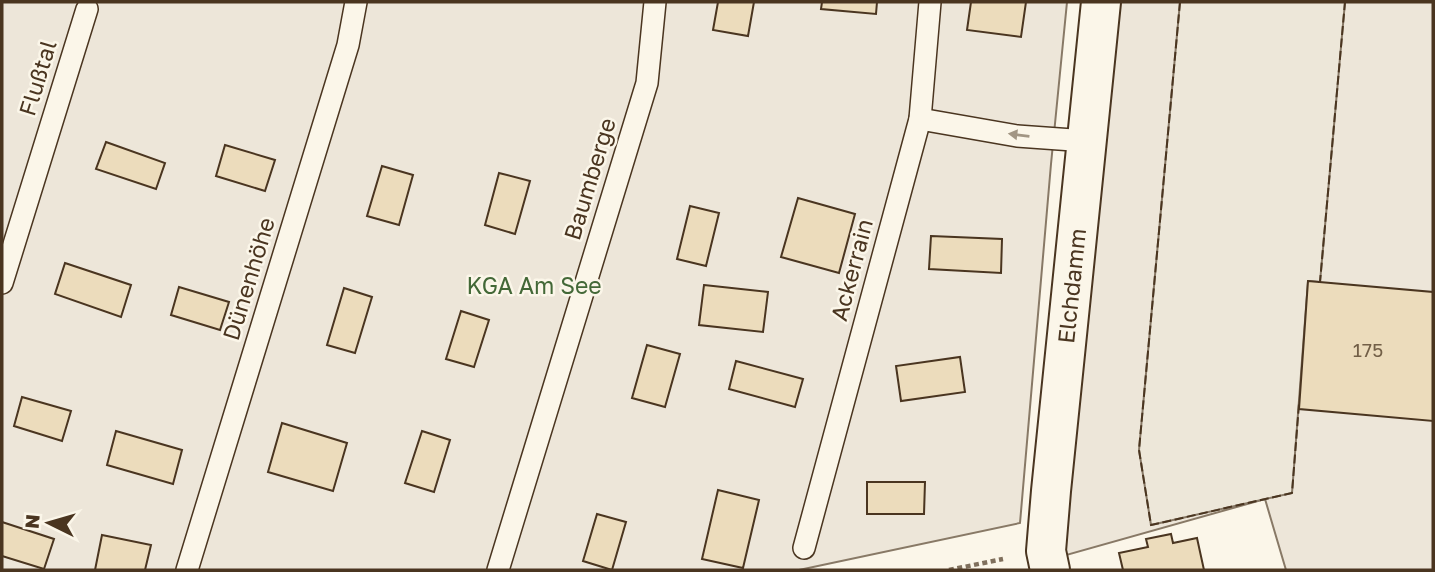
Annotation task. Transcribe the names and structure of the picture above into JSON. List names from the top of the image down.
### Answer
{
  "streets": {
    "street": ["Elchdamm"],
    "lane": [
      "Flußtal",
      "Baumberge",
      "Ackerrain",
      "Dünenhöhe"
    ]
  },
  "parks": ["KGA Am See"],
  "house_numbers": ["175"],
  "north": "left"
}
